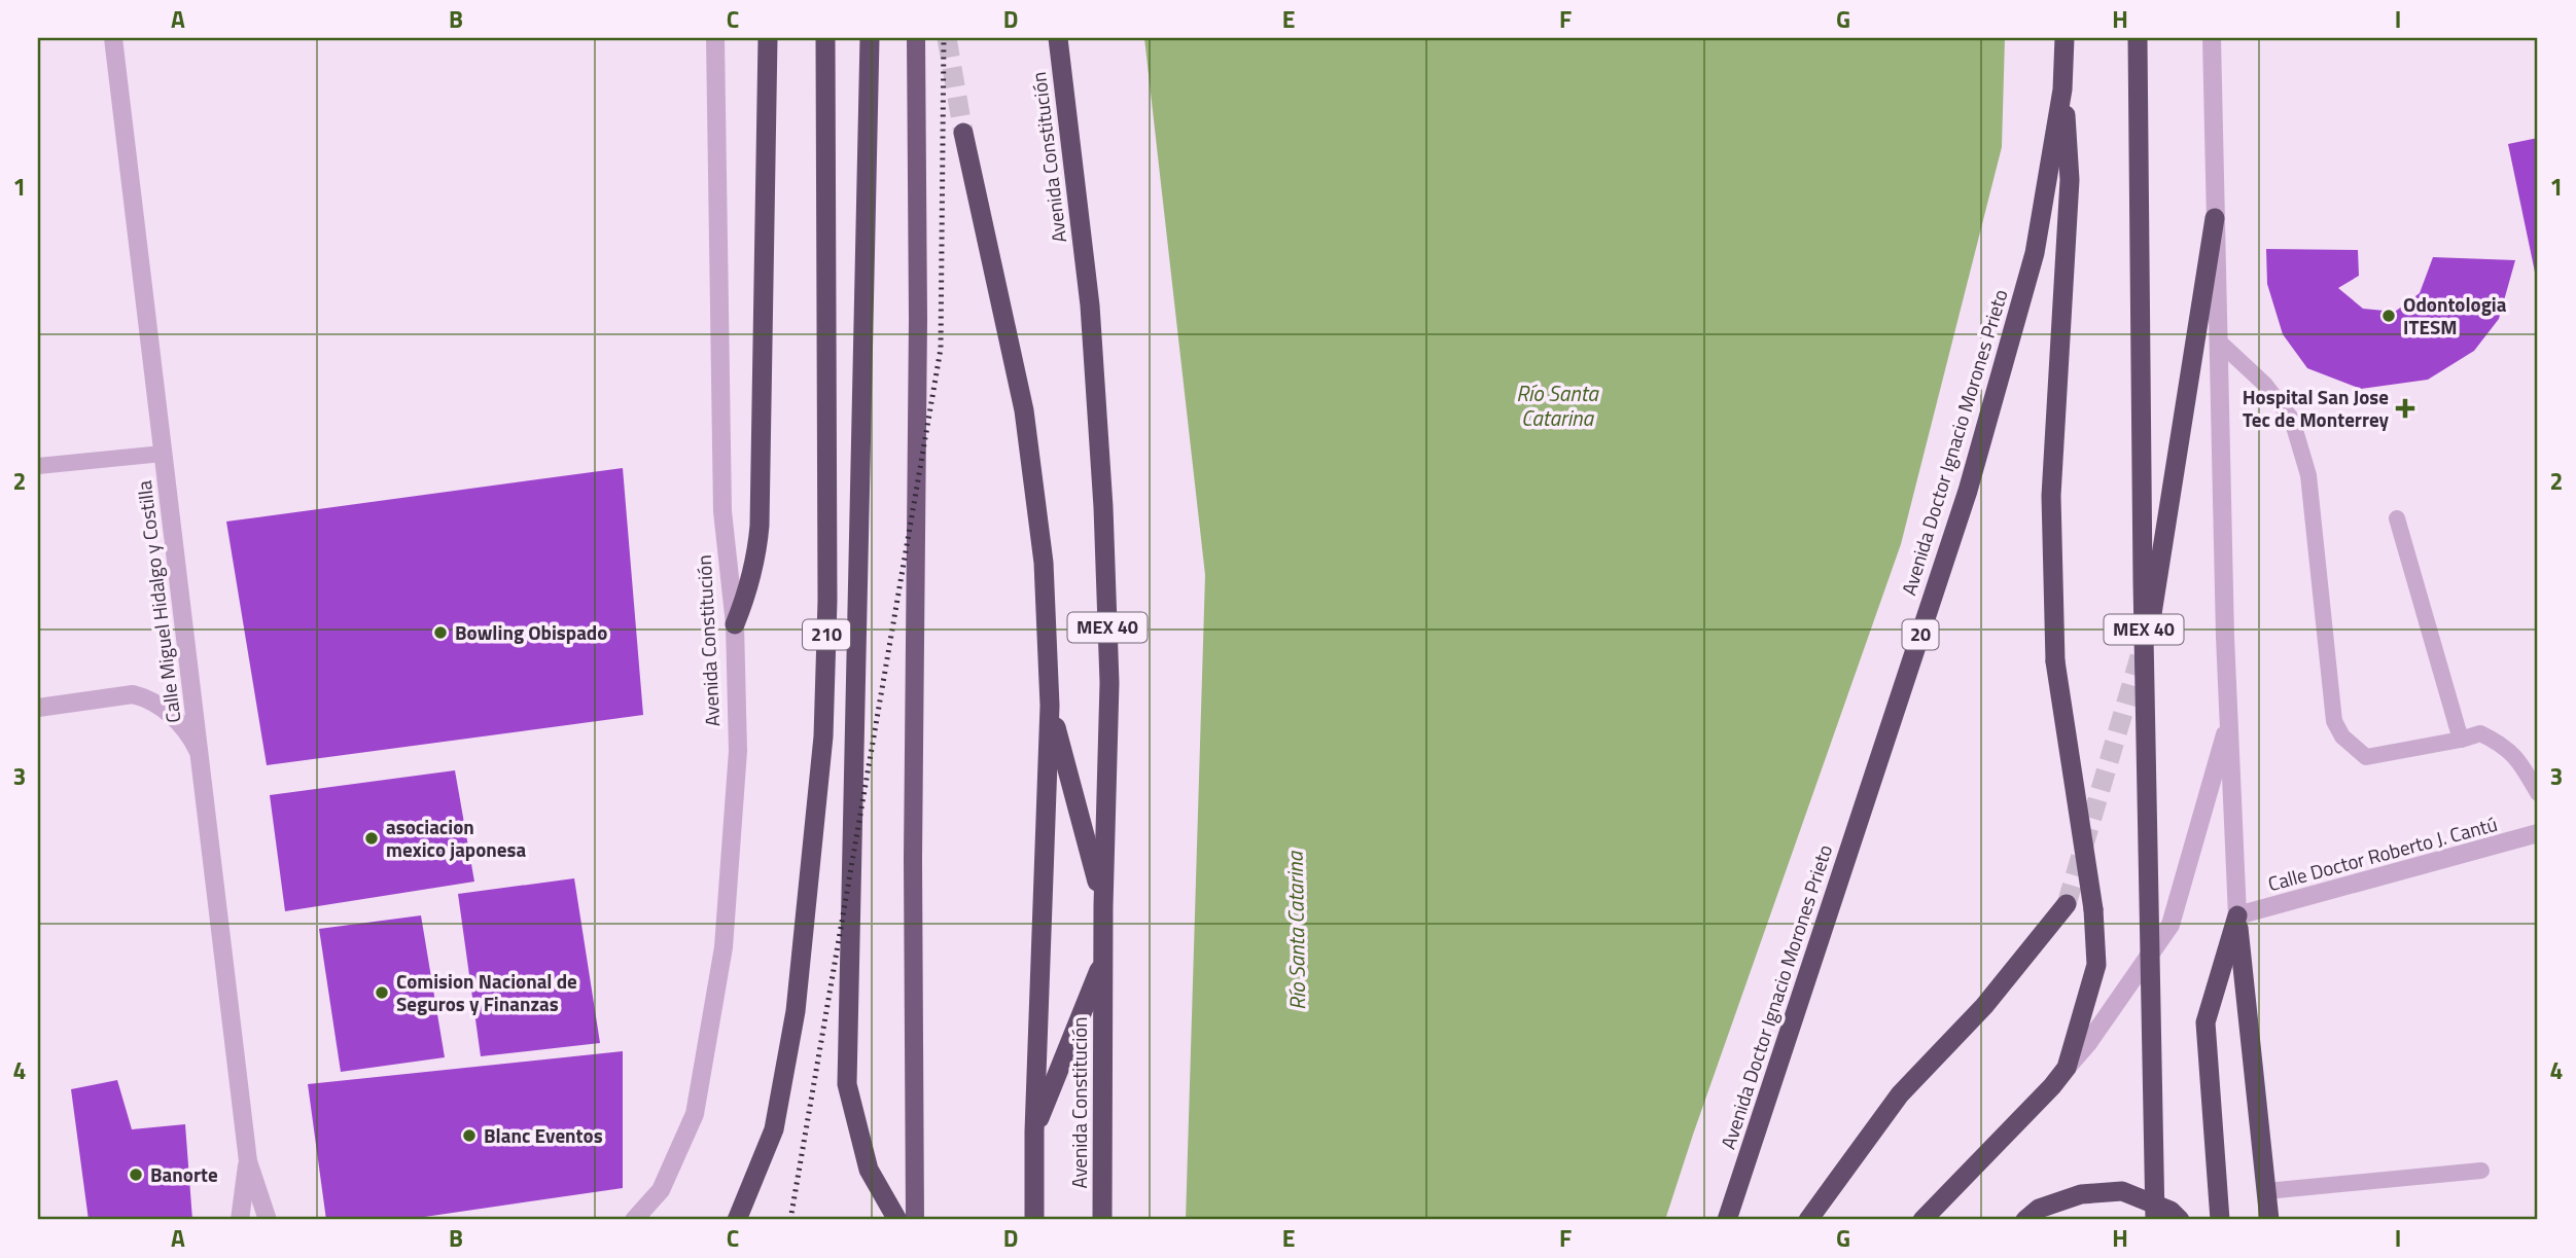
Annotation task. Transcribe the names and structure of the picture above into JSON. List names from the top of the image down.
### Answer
{
  "streets": {
    "highway": [
      "Avenida Constitución",
      "Avenida Doctor Ignacio Morones Prieto",
      "MEX 40",
      "210",
      "20"
    ],
    "street": ["Calle Miguel Hidalgo y Costilla", "Calle Doctor Roberto J. Cantú"]
  },
  "water": ["Río Santa Catarina"],
  "places": {
    "other": [
      "Odontologia ITESM",
      "Bowling Obispado",
      "asociacion mexico japonesa",
      "Comision Nacional de Seguros y Finanzas",
      "Blanc Eventos",
      "Banorte"
    ],
    "health": ["Hospital San Jose Tec de Monterrey"]
  },
  "grid": {
    "columns": [
      "A",
      "B",
      "C",
      "D",
      "E",
      "F",
      "G",
      "H",
      "I"
    ],
    "rows": [
      "1",
      "2",
      "3",
      "4"
    ]
  }
}
